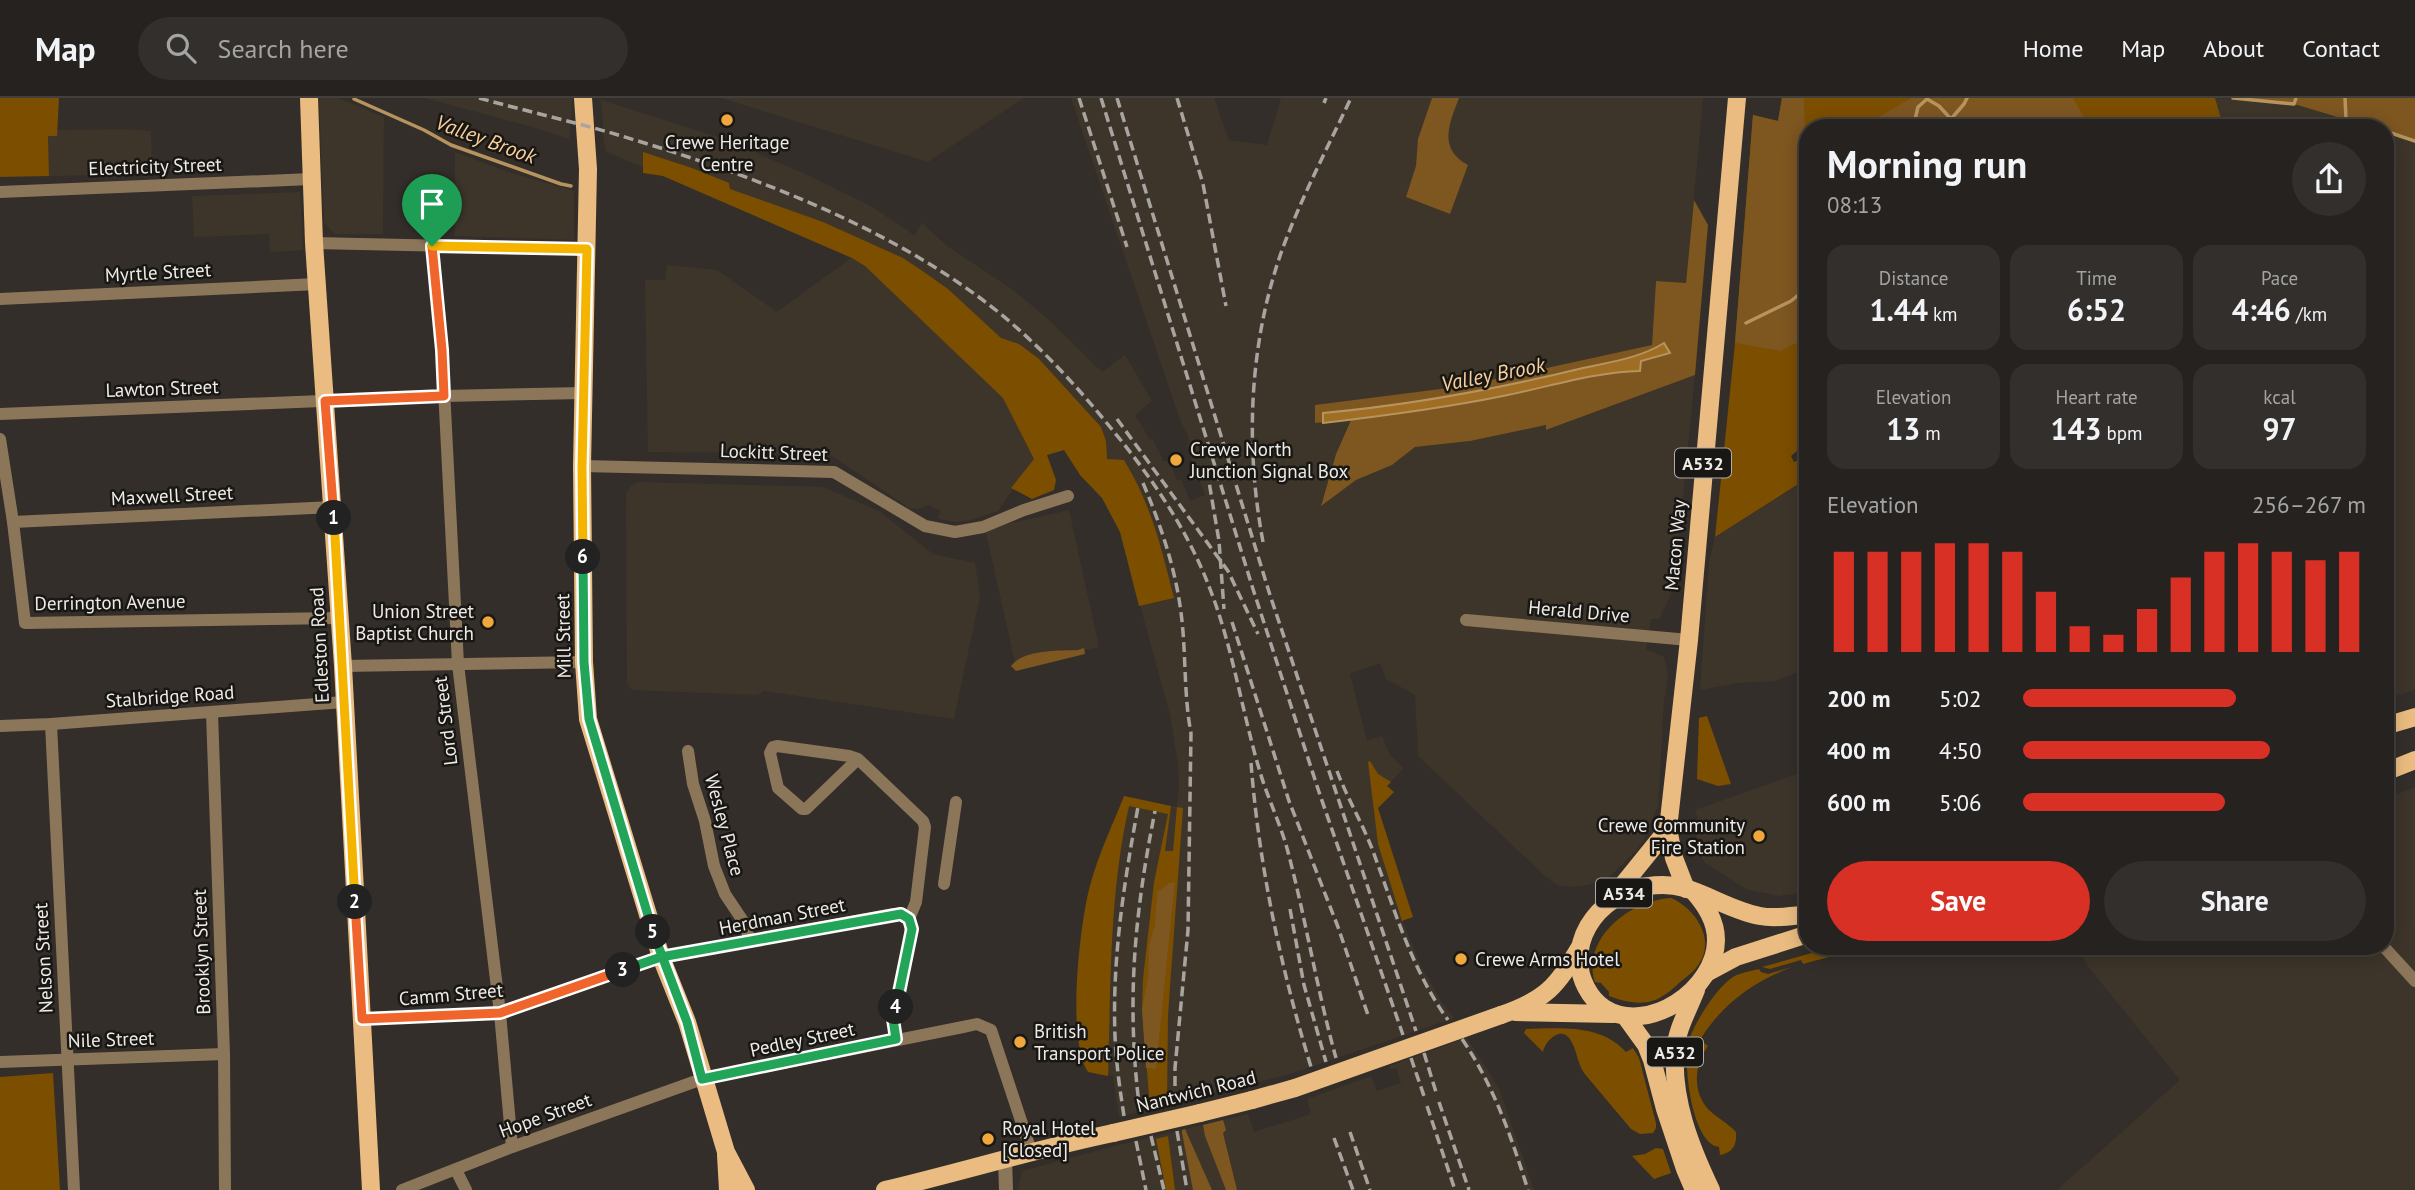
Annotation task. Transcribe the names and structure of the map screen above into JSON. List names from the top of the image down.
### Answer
{
  "streets": {
    "main road": [
      "A532",
      "Macon Way",
      "Mill Street",
      "Edleston Road",
      "A534",
      "Nantwich Road"
    ],
    "street": [
      "Electricity Street",
      "Myrtle Street",
      "Lawton Street",
      "Lockitt Street",
      "Maxwell Street",
      "Derrington Avenue",
      "Herald Drive",
      "Stalbridge Road",
      "Lord Street",
      "Wesley Place",
      "Herdman Street",
      "Brooklyn Street",
      "Nelson Street",
      "Camm Street",
      "Nile Street",
      "Pedley Street",
      "Hope Street"
    ]
  },
  "crossings": [
    ["Electricity Street", "Edleston Road"],
    ["Myrtle Street", "Edleston Road"],
    ["Lawton Street", "Mill Street"],
    ["Lawton Street", "Edleston Road"],
    ["Lawton Street", "Lord Street"],
    ["Lockitt Street", "Mill Street"],
    ["A532", "Macon Way"],
    ["A532", "A534"],
    ["A532", "Nantwich Road"],
    ["Maxwell Street", "Derrington Avenue"],
    ["Maxwell Street", "Edleston Road"],
    ["Macon Way", "Herald Drive"],
    ["Macon Way", "A534"],
    ["Macon Way", "Nantwich Road"],
    ["Derrington Avenue", "Edleston Road"],
    ["Mill Street", "Herdman Street"],
    ["Mill Street", "Camm Street"],
    ["Mill Street", "Pedley Street"],
    ["Mill Street", "Hope Street"],
    ["Edleston Road", "Stalbridge Road"],
    ["Edleston Road", "Camm Street"],
    ["Stalbridge Road", "Brooklyn Street"],
    ["Stalbridge Road", "Nelson Street"],
    ["Lord Street", "Camm Street"],
    ["Lord Street", "Hope Street"],
    ["Wesley Place", "Herdman Street"],
    ["A534", "Nantwich Road"],
    ["Herdman Street", "Camm Street"],
    ["Brooklyn Street", "Nile Street"],
    ["Nelson Street", "Nile Street"],
    ["Pedley Street", "Nantwich Road"],
    ["Pedley Street", "Hope Street"]
  ],
  "water": ["Valley Brook"],
  "places": [
    "Crewe Heritage Centre",
    "Crewe North Junction Signal Box",
    "Union Street Baptist Church",
    "Crewe Community Fire Station",
    "Crewe Arms Hotel",
    "British Transport Police",
    "Royal Hotel [Closed]"
  ],
  "page": {
    "header": "Map",
    "search": "Search here",
    "nav": [
      "Home",
      "Map",
      "About",
      "Contact"
    ],
    "heading": ["Morning run", "08:13"],
    "stats": [
      ["Distance", "1.44 km"],
      ["Time", "6:52"],
      ["Pace", "4:46 /km"],
      ["Elevation", "13 m"],
      ["Heart rate", "143 bpm"],
      ["kcal", "97"]
    ],
    "chart": ["Elevation", "256–267 m"],
    "pins": [
      "1",
      "6",
      "2",
      "5",
      "3",
      "4"
    ],
    "list": [
      {
        "name": "200 m",
        "note": "5:02"
      },
      {
        "name": "400 m",
        "note": "4:50"
      },
      {
        "name": "600 m",
        "note": "5:06"
      }
    ],
    "buttons": ["Save", "Share"]
  }
}
